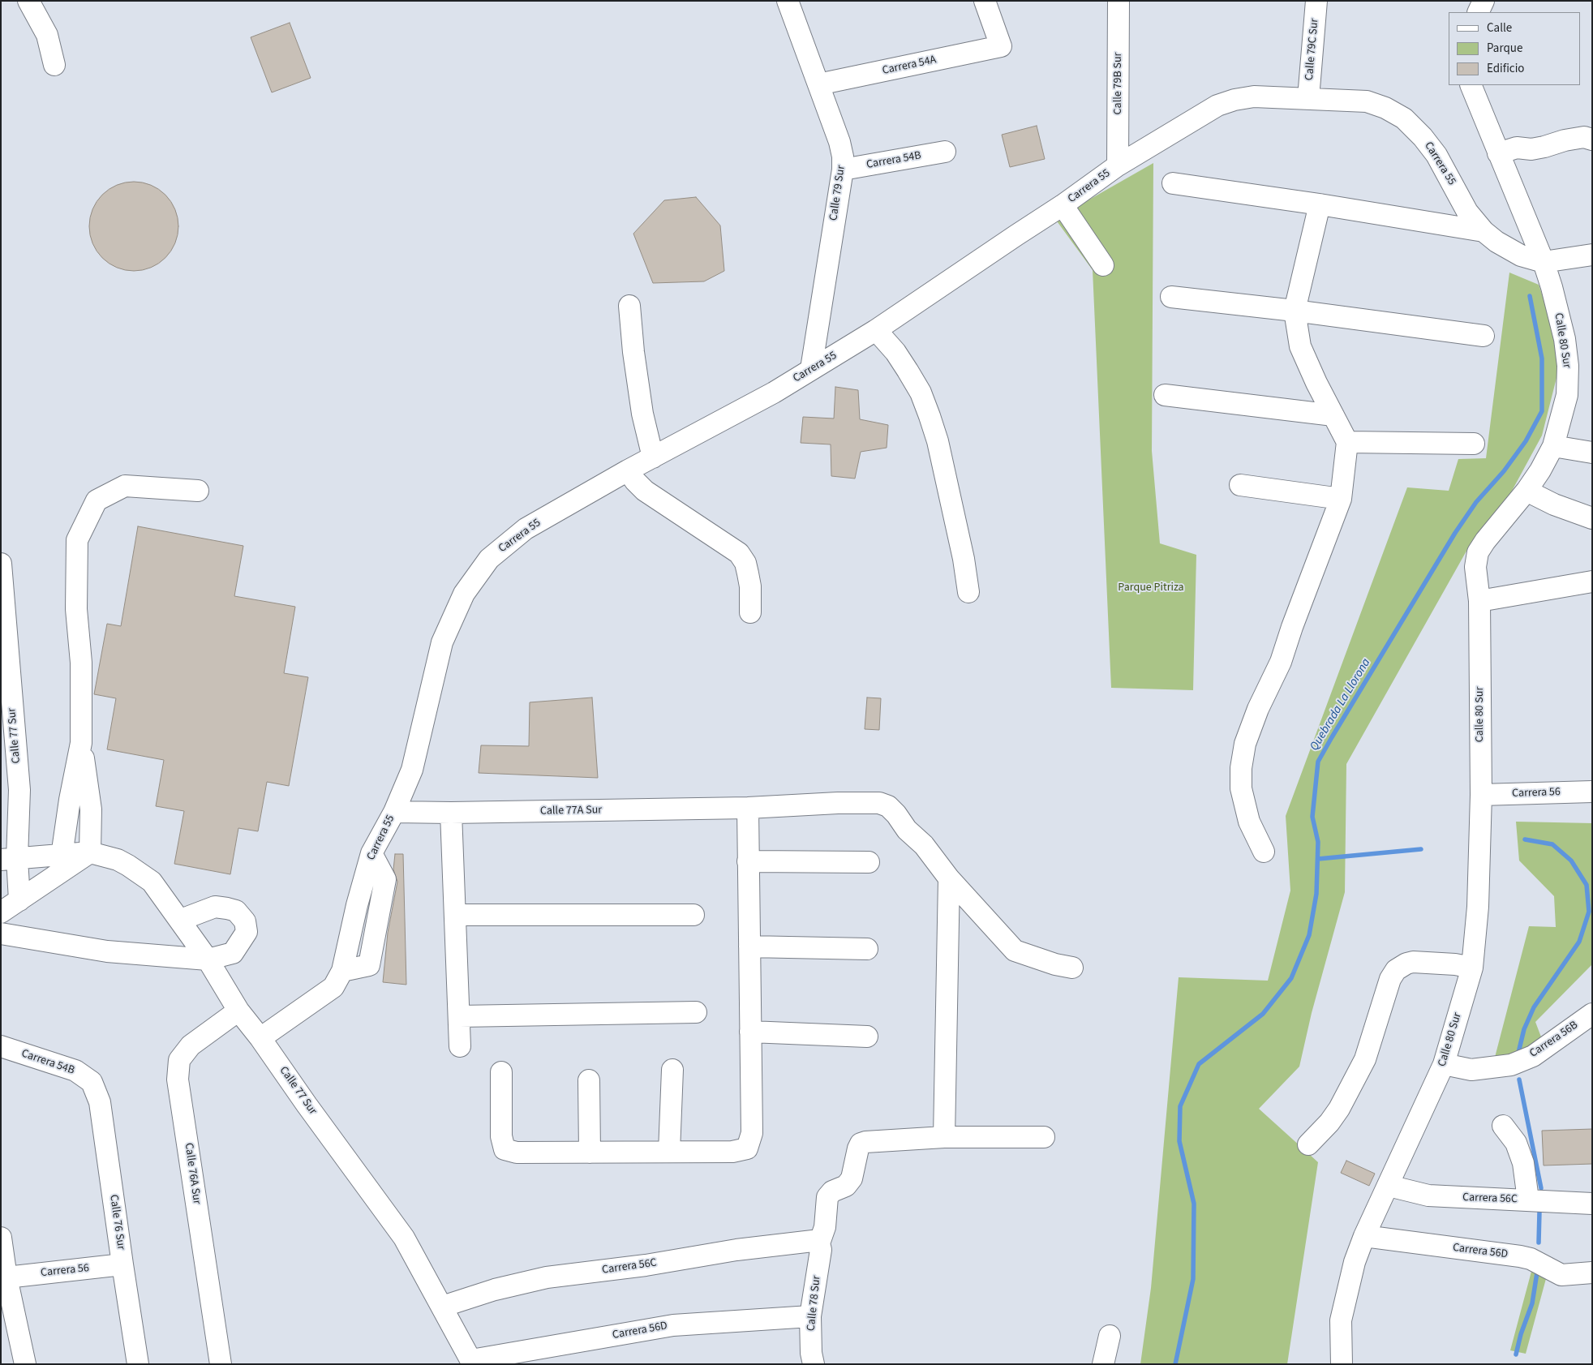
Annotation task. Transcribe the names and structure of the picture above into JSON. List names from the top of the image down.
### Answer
{
  "streets": {
    "street": [
      "Calle 79C Sur",
      "Carrera 54A",
      "Calle 79B Sur",
      "Carrera 54B",
      "Carrera 55",
      "Calle 79 Sur",
      "Calle 80 Sur",
      "Calle 77 Sur",
      "Carrera 56",
      "Calle 77A Sur",
      "Carrera 56B",
      "Calle 76A Sur",
      "Carrera 56C",
      "Calle 76 Sur",
      "Carrera 56D",
      "Calle 78 Sur"
    ]
  },
  "crossings": [
    ["Calle 79C Sur", "Carrera 55"],
    ["Carrera 54A", "Calle 79 Sur"],
    ["Calle 79B Sur", "Carrera 55"],
    ["Carrera 54B", "Calle 79 Sur"],
    ["Carrera 54B", "Calle 76 Sur"],
    ["Carrera 55", "Calle 79 Sur"],
    ["Carrera 55", "Calle 80 Sur"],
    ["Carrera 55", "Calle 77 Sur"],
    ["Carrera 55", "Calle 77A Sur"],
    ["Calle 80 Sur", "Carrera 56"],
    ["Calle 80 Sur", "Carrera 56B"],
    ["Calle 80 Sur", "Carrera 56C"],
    ["Calle 80 Sur", "Carrera 56D"],
    ["Calle 77 Sur", "Calle 76A Sur"],
    ["Calle 77 Sur", "Carrera 56C"],
    ["Calle 77 Sur", "Carrera 56D"],
    ["Carrera 56", "Calle 76 Sur"],
    ["Carrera 56C", "Calle 78 Sur"],
    ["Carrera 56D", "Calle 78 Sur"]
  ],
  "water": ["Quebrada La Llorona"],
  "parks": ["Parque Pitriza"],
  "legend": ["Calle", "Parque", "Edificio"]
}
